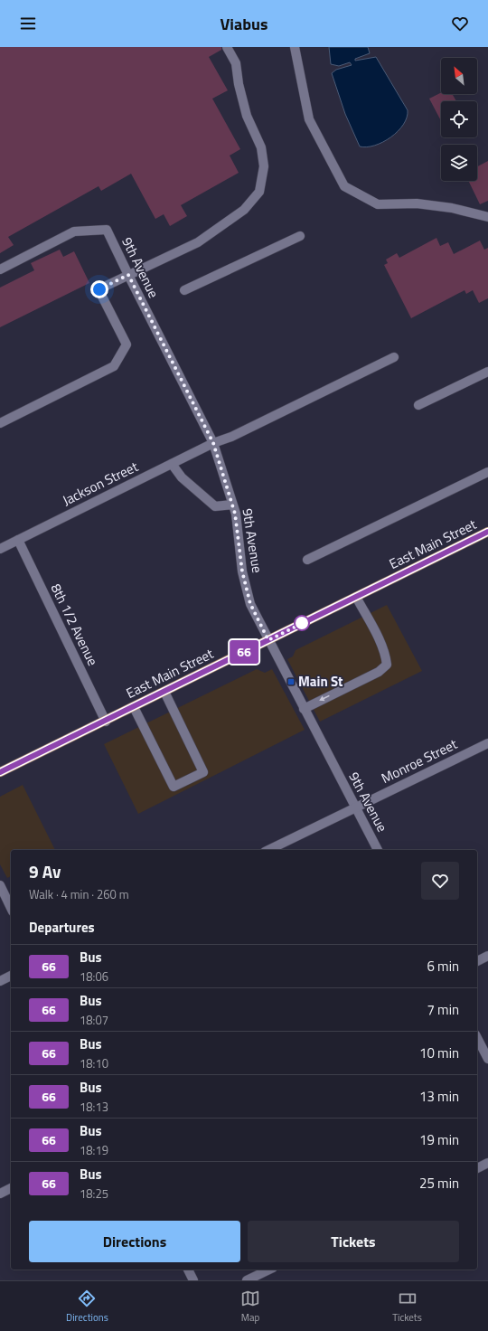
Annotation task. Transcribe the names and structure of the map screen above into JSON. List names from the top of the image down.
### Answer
{
  "streets": {
    "main road": ["East Main Street"],
    "street": [
      "9th Avenue",
      "Jackson Street",
      "8th 1/2 Avenue",
      "Monroe Street"
    ]
  },
  "crossings": [
    ["9th Avenue", "Jackson Street"],
    ["9th Avenue", "East Main Street"],
    ["9th Avenue", "Monroe Street"],
    ["Jackson Street", "8th 1/2 Avenue"],
    ["East Main Street", "8th 1/2 Avenue"]
  ],
  "places": {
    "transit": ["Main St"]
  },
  "lines": ["bus line 66"],
  "north": "top left",
  "page": {
    "header": "Viabus",
    "on_map": "66",
    "heading": [
      ["9 Av", "Walk · 4 min · 260 m"],
      "Departures"
    ],
    "list": [
      {
        "mark": "66",
        "name": "Bus",
        "note": "18:06",
        "value": "6 min"
      },
      {
        "mark": "66",
        "name": "Bus",
        "note": "18:07",
        "value": "7 min"
      },
      {
        "mark": "66",
        "name": "Bus",
        "note": "18:10",
        "value": "10 min"
      },
      {
        "mark": "66",
        "name": "Bus",
        "note": "18:13",
        "value": "13 min"
      },
      {
        "mark": "66",
        "name": "Bus",
        "note": "18:19",
        "value": "19 min"
      },
      {
        "mark": "66",
        "name": "Bus",
        "note": "18:25",
        "value": "25 min"
      }
    ],
    "buttons": ["Directions", "Tickets"],
    "tabs": ["Directions", "Map", "Tickets"]
  }
}
